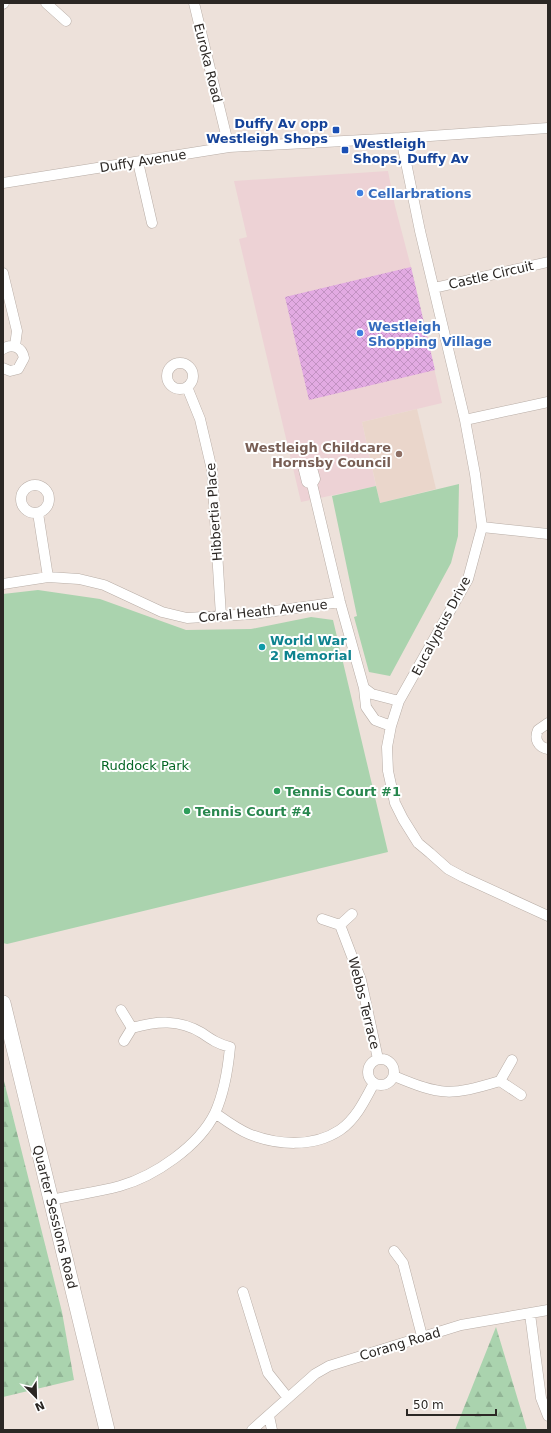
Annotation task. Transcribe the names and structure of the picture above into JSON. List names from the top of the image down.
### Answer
{
  "streets": {
    "main road": ["Quarter Sessions Road"],
    "street": [
      "Euroka Road",
      "Duffy Avenue",
      "Castle Circuit",
      "Hibbertia Place",
      "Coral Heath Avenue",
      "Eucalyptus Drive",
      "Webbs Terrace",
      "Corang Road"
    ]
  },
  "crossings": [
    ["Euroka Road", "Duffy Avenue"],
    ["Duffy Avenue", "Eucalyptus Drive"],
    ["Castle Circuit", "Eucalyptus Drive"],
    ["Hibbertia Place", "Coral Heath Avenue"]
  ],
  "parks": ["Ruddock Park"],
  "places": {
    "transit": ["Duffy Av opp Westleigh Shops", "Westleigh Shops, Duffy Av"],
    "other": [
      "Cellarbrations",
      "Westleigh Shopping Village",
      "Westleigh Childcare Hornsby Council",
      "World War 2 Memorial",
      "Tennis Court #1",
      "Tennis Court #4"
    ]
  },
  "scale_bar": "50 m",
  "north": "bottom right"
}
